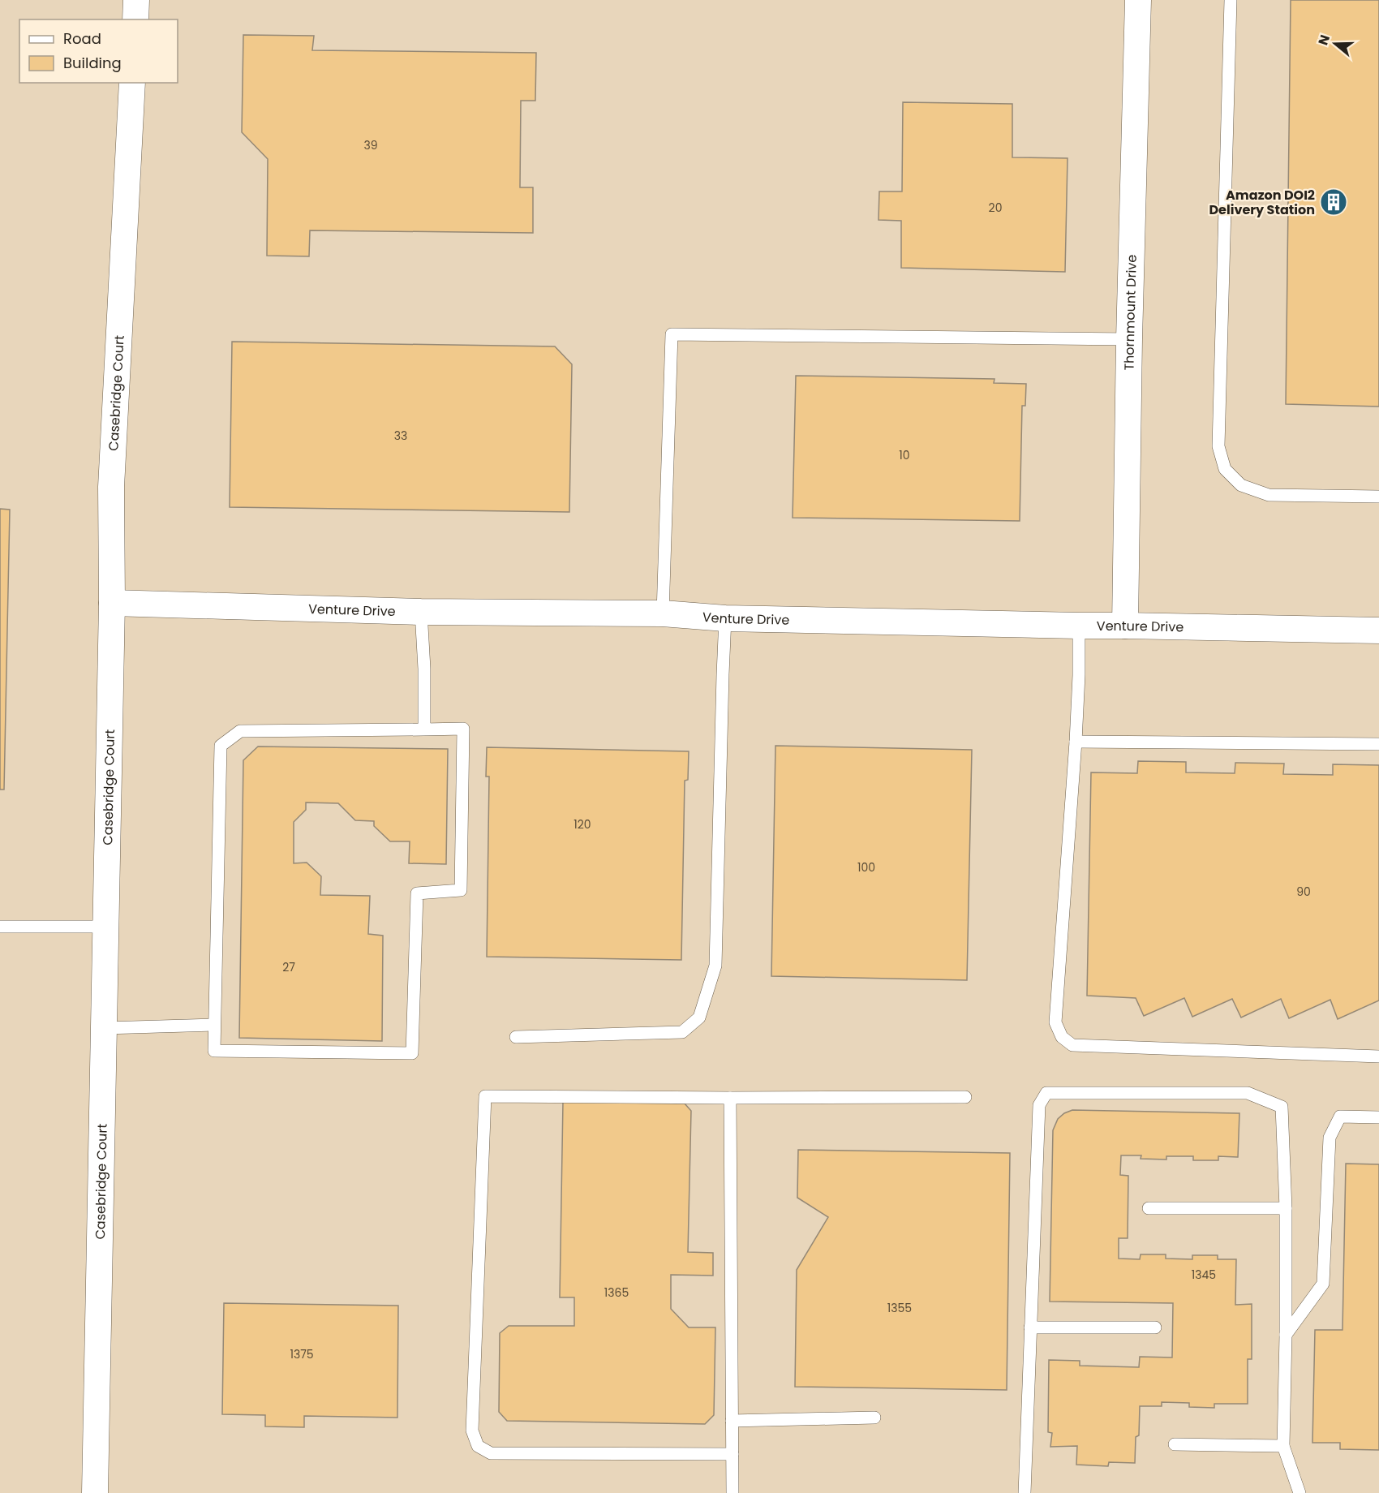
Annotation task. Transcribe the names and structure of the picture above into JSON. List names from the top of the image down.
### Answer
{
  "streets": {
    "street": ["Thornmount Drive", "Casebridge Court", "Venture Drive"]
  },
  "crossings": [
    ["Thornmount Drive", "Venture Drive"],
    ["Casebridge Court", "Venture Drive"]
  ],
  "places": {
    "building": ["Amazon DOI2 Delivery Station"]
  },
  "house_numbers": [
    "39",
    "20",
    "33",
    "10",
    "120",
    "100",
    "90",
    "27",
    "1345",
    "1365",
    "1355",
    "1375"
  ],
  "legend": ["Road", "Building"],
  "north": "left"
}
